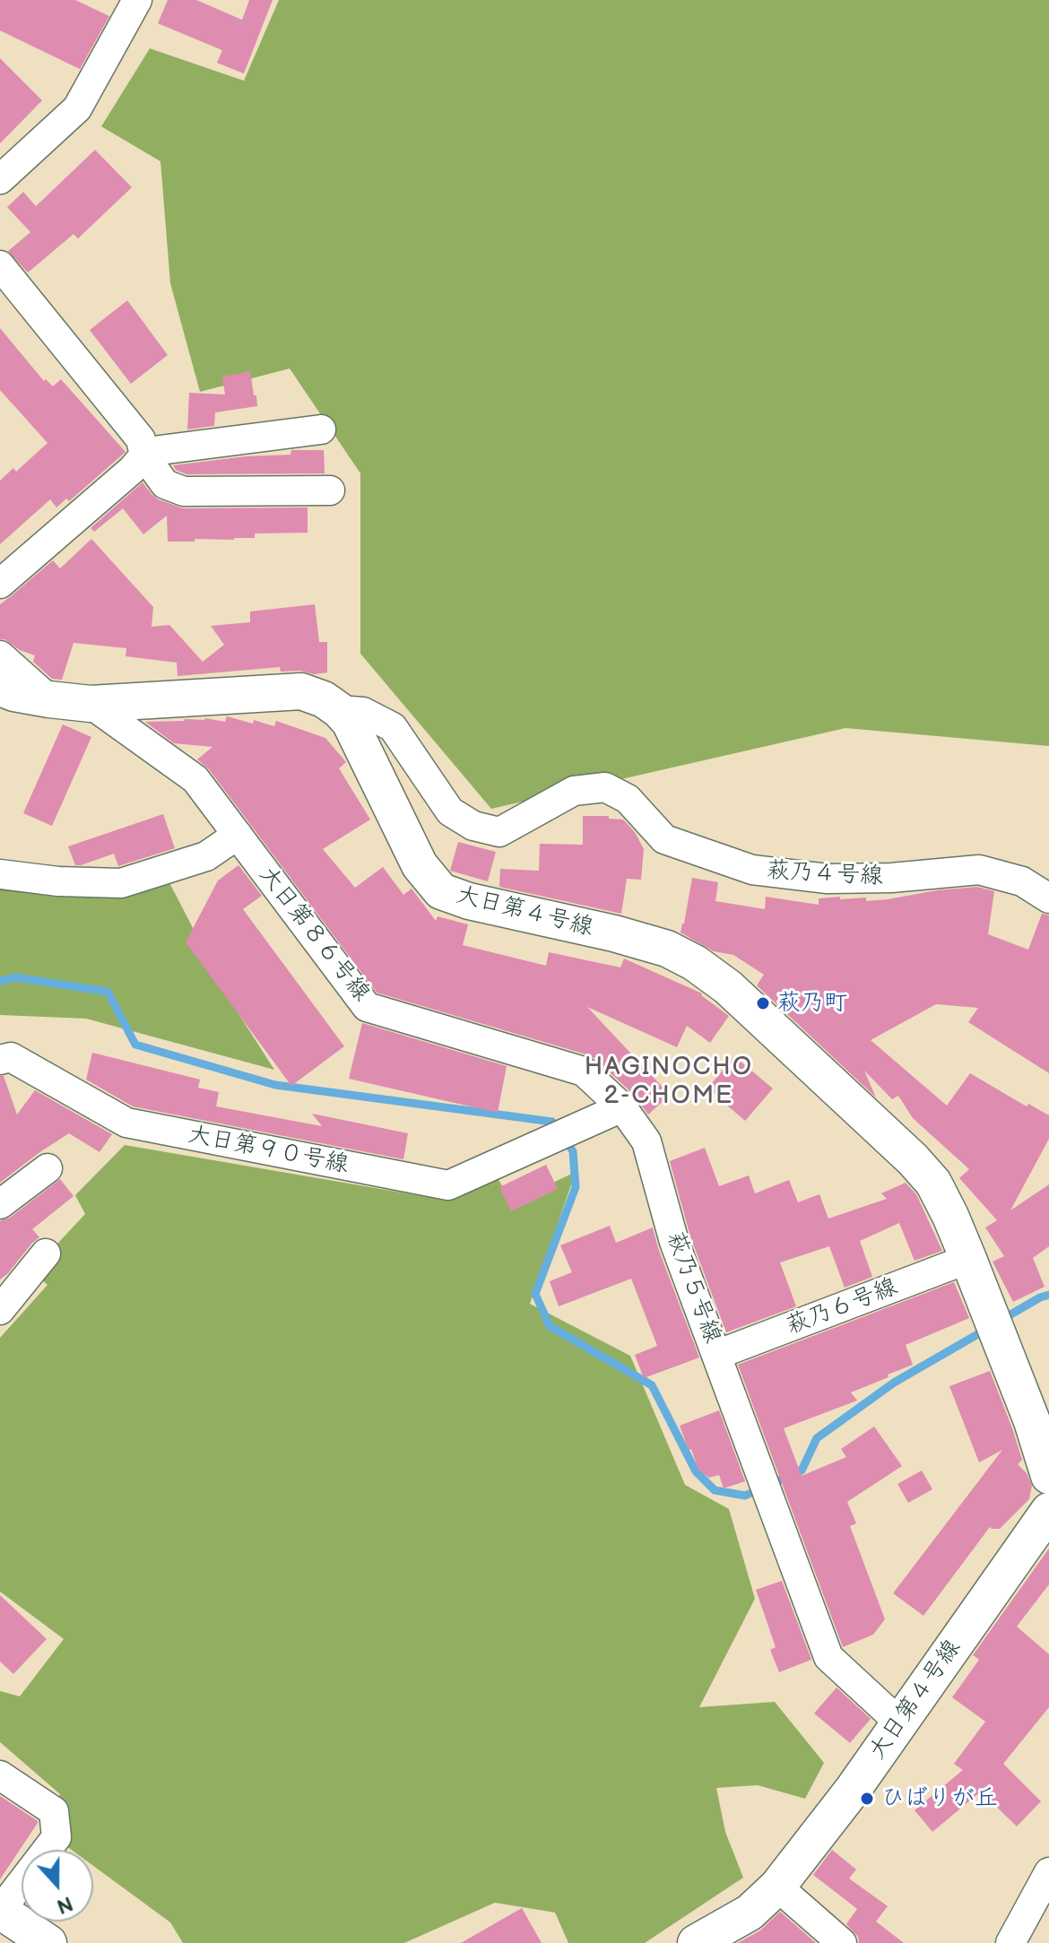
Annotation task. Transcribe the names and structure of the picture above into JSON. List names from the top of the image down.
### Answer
{
  "streets": {
    "street": [
      "萩乃４号線",
      "大日第４号線",
      "大日第８６号線",
      "大日第９０号線",
      "萩乃５号線",
      "萩乃６号線"
    ]
  },
  "crossings": [
    ["萩乃４号線", "大日第４号線"],
    ["大日第４号線", "大日第８６号線"],
    ["大日第４号線", "萩乃５号線"],
    ["大日第４号線", "萩乃６号線"],
    ["大日第８６号線", "大日第９０号線"],
    ["大日第８６号線", "萩乃５号線"],
    ["大日第９０号線", "萩乃５号線"],
    ["萩乃５号線", "萩乃６号線"]
  ],
  "districts": ["HAGINOCHO 2-CHOME"],
  "places": ["萩乃町", "ひばりが丘"],
  "north": "bottom"
}
